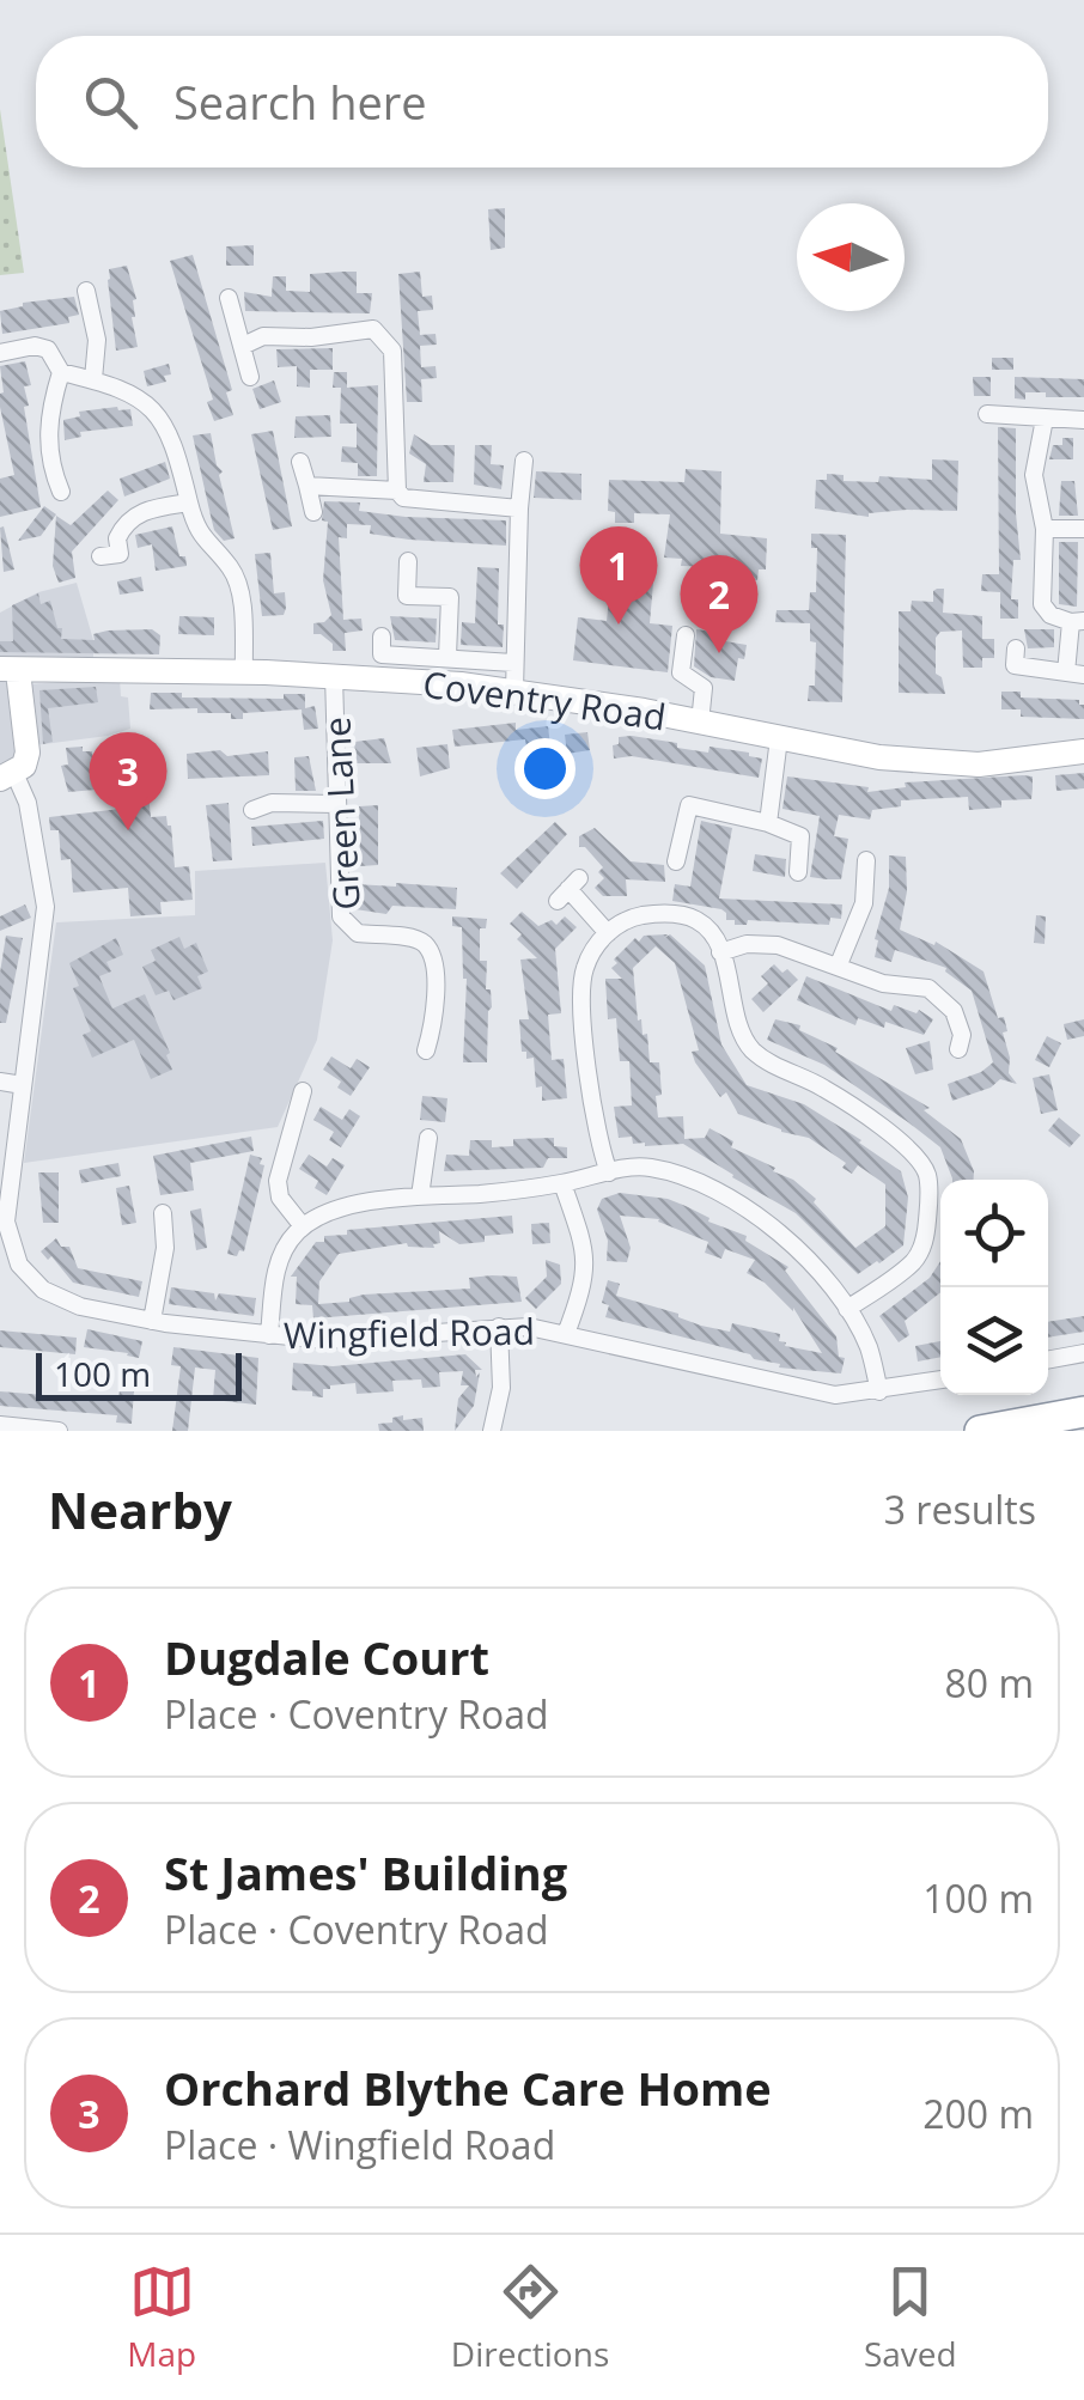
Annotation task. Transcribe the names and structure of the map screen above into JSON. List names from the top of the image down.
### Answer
{
  "streets": {
    "main road": ["Coventry Road"],
    "street": ["Green Lane", "Wingfield Road"]
  },
  "crossings": [
    ["Coventry Road", "Green Lane"]
  ],
  "scale_bar": "100 m",
  "north": "left",
  "page": {
    "search": "Search here",
    "pins": ["1", "2", "3"],
    "scale": "100 m",
    "heading": ["Nearby", "3 results"],
    "list": [
      {
        "mark": "1",
        "name": "Dugdale Court",
        "note": "Place · Coventry Road",
        "value": "80 m"
      },
      {
        "mark": "2",
        "name": "St James' Building",
        "note": "Place · Coventry Road",
        "value": "100 m"
      },
      {
        "mark": "3",
        "name": "Orchard Blythe Care Home",
        "note": "Place · Wingfield Road",
        "value": "200 m"
      }
    ],
    "nav": ["Map", "Directions", "Saved"]
  }
}
